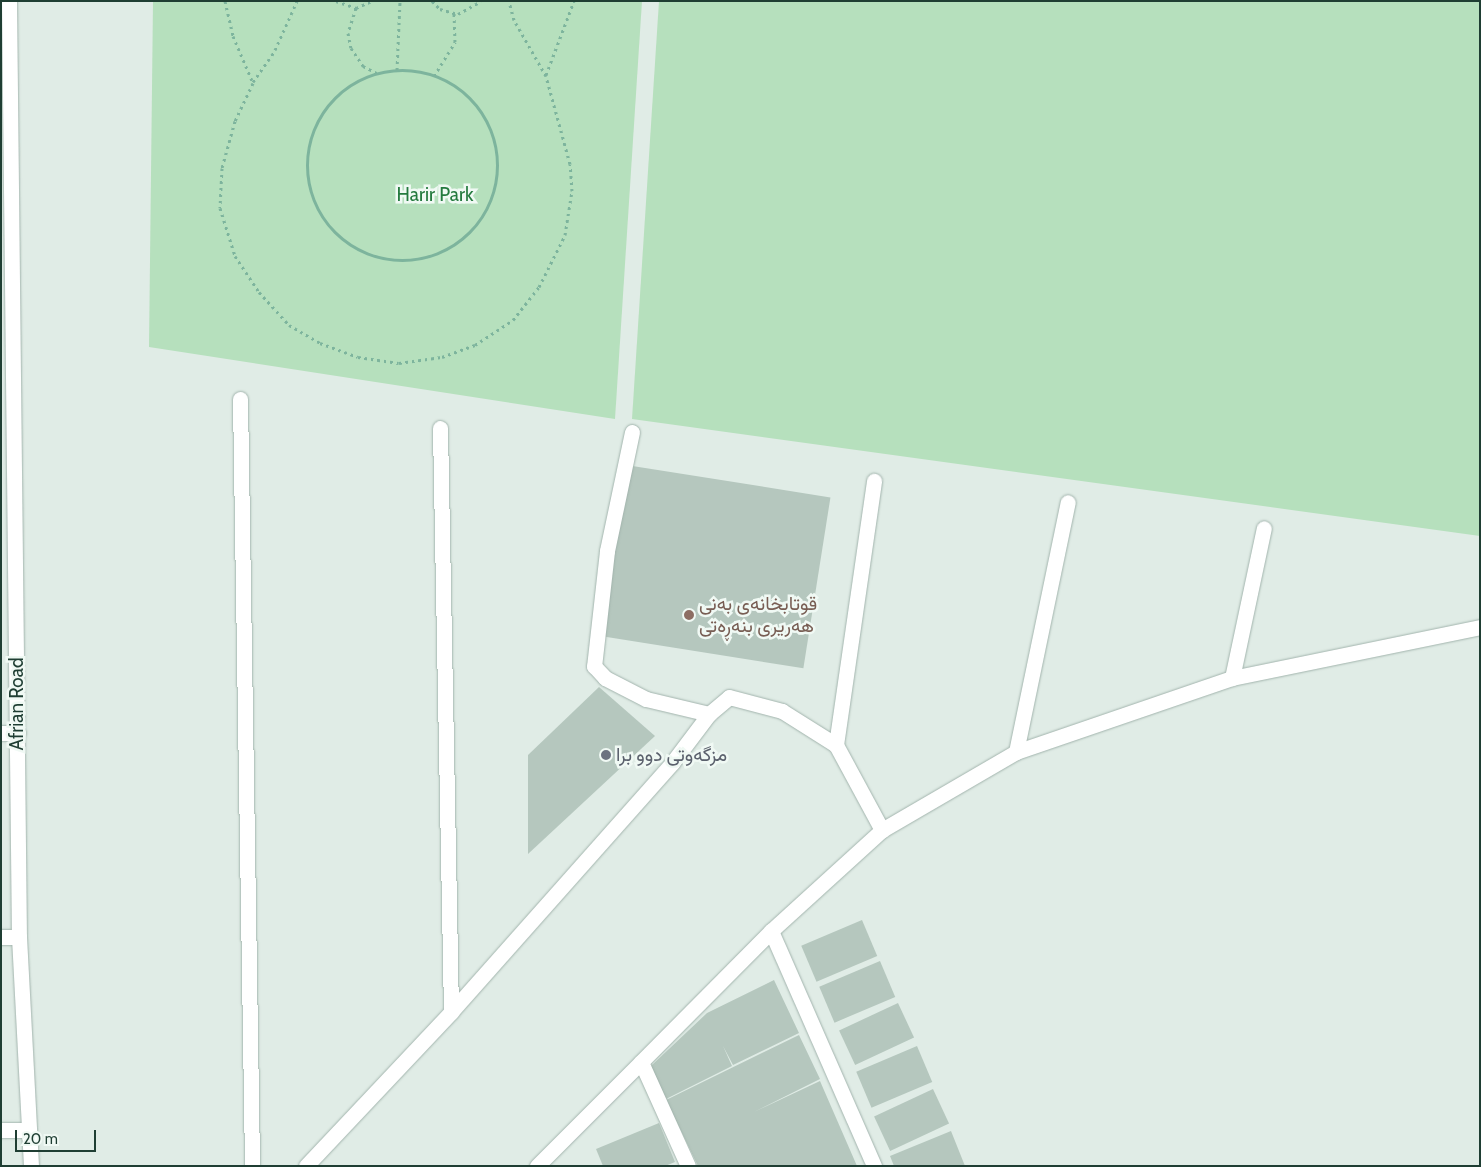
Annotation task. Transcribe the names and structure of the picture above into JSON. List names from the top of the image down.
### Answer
{
  "streets": {
    "street": ["Afrian Road"]
  },
  "parks": ["Harir Park"],
  "places": ["قوتابخانەی بەنی هەریری بنەڕەتی", "مزگەوتی دوو برا"],
  "scale_bar": "20 m"
}
